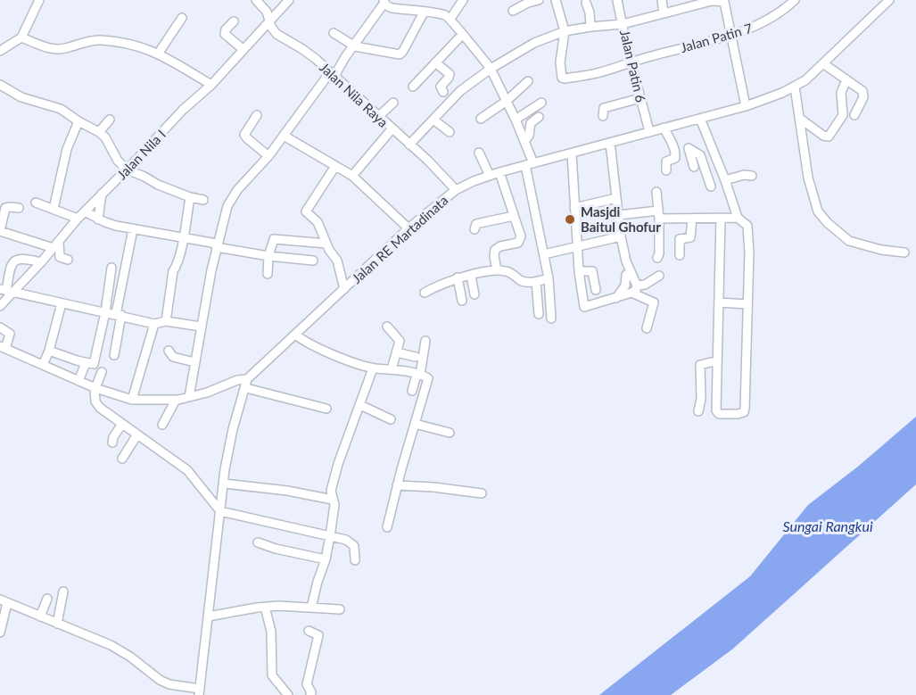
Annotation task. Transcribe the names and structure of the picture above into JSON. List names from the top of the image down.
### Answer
{
  "streets": {
    "street": [
      "Jalan Patin 7",
      "Jalan Patin 6",
      "Jalan Nila Raya",
      "Jalan Nila I",
      "Jalan RE Martadinata"
    ]
  },
  "crossings": [
    ["Jalan Patin 7", "Jalan Patin 6"],
    ["Jalan Patin 6", "Jalan RE Martadinata"],
    ["Jalan Nila Raya", "Jalan Nila I"],
    ["Jalan Nila Raya", "Jalan RE Martadinata"]
  ],
  "water": ["Sungai Rangkui"],
  "places": ["Masjdi Baitul Ghofur"]
}
